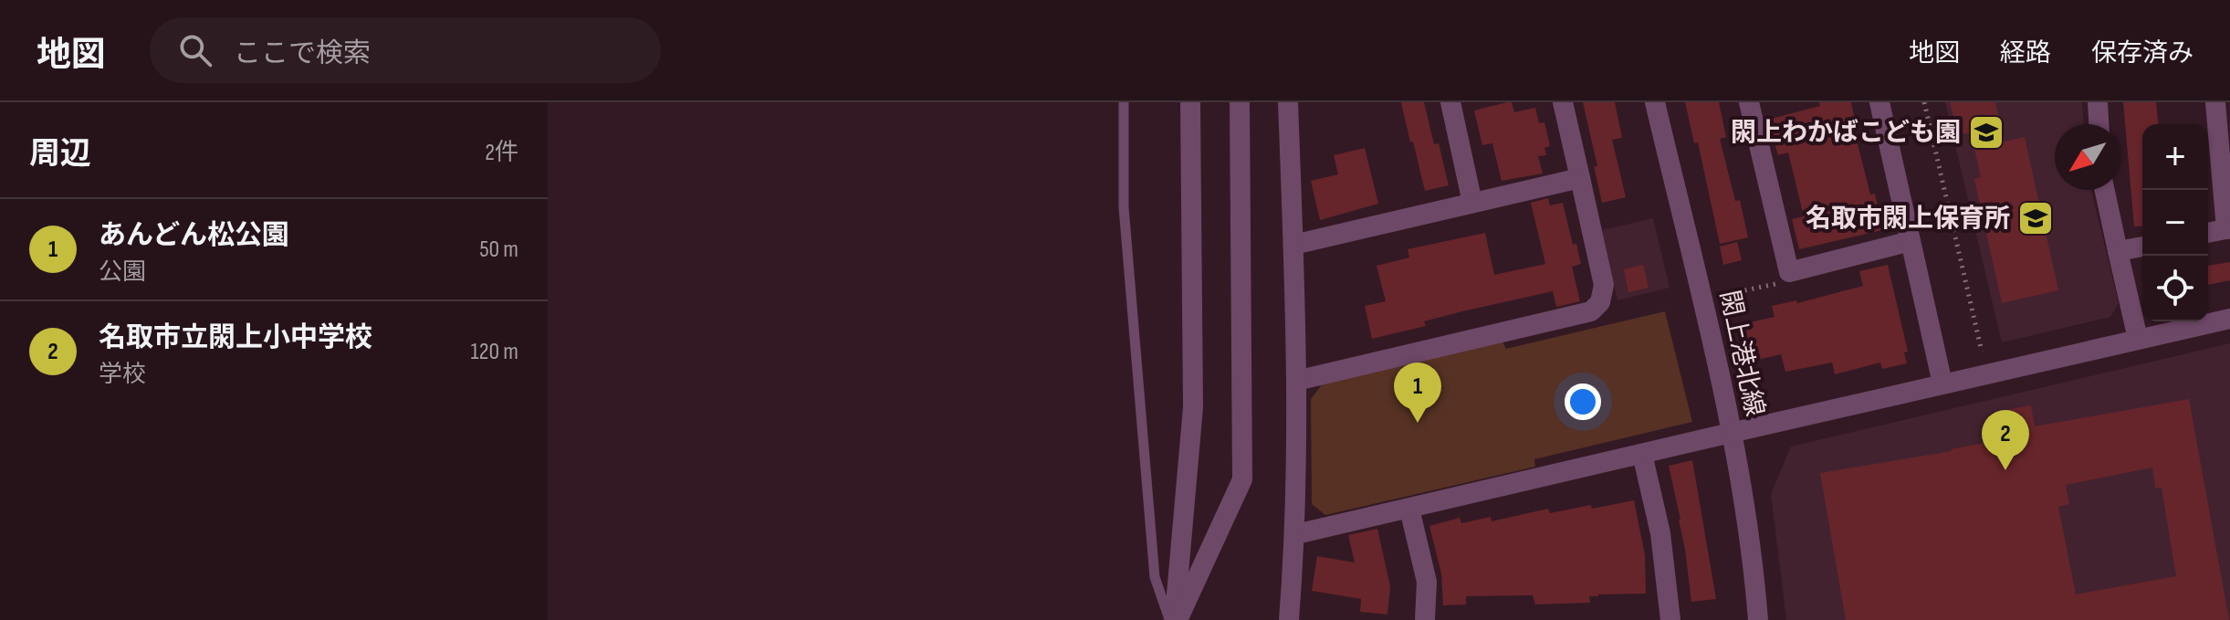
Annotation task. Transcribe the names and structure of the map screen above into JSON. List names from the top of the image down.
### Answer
{
  "streets": {
    "street": ["閖上港北線"]
  },
  "places": {
    "school or university": ["閖上わかばこども園", "名取市閖上保育所"]
  },
  "north": "bottom left",
  "page": {
    "header": "地図",
    "search": "ここで検索",
    "nav": ["地図", "経路", "保存済み"],
    "heading": ["周辺", "2件"],
    "map_buttons": ["+", "−"],
    "list": [
      {
        "mark": "1",
        "name": "あんどん松公園",
        "note": "公園",
        "value": "50 m"
      },
      {
        "mark": "2",
        "name": "名取市立閖上小中学校",
        "note": "学校",
        "value": "120 m"
      }
    ],
    "pins": ["1", "2"]
  }
}
